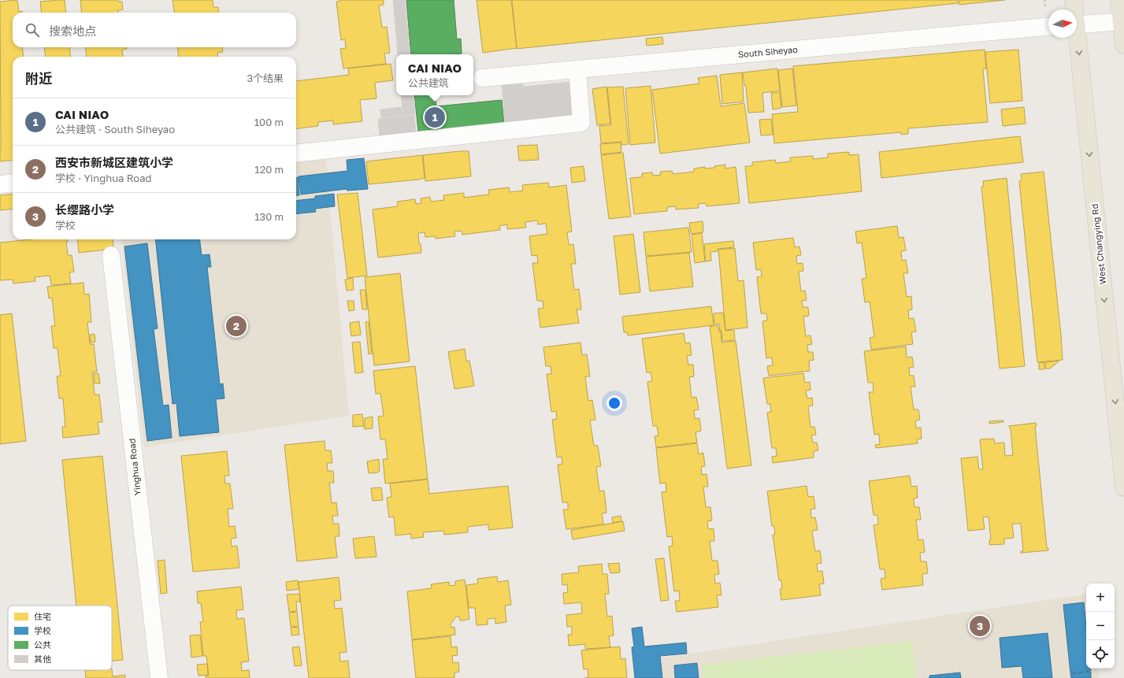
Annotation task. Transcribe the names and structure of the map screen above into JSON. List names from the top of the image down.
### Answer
{
  "streets": {
    "main road": ["West Changying Rd"],
    "street": ["South Siheyao", "Yinghua Road"]
  },
  "one_way": ["West Changying Rd"],
  "legend": [
    "住宅",
    "学校",
    "公共",
    "其他"
  ],
  "north": "right",
  "page": {
    "search": "搜索地点",
    "popup": ["CAI NIAO", "公共建筑"],
    "heading": ["附近", "3个结果"],
    "list": [
      {
        "mark": "1",
        "name": "CAI NIAO",
        "note": "公共建筑 · South Siheyao",
        "value": "100 m"
      },
      {
        "mark": "2",
        "name": "西安市新城区建筑小学",
        "note": "学校 · Yinghua Road",
        "value": "120 m"
      },
      {
        "mark": "3",
        "name": "长缨路小学",
        "note": "学校",
        "value": "130 m"
      }
    ],
    "pins": ["1", "2", "3"],
    "map_buttons": ["+", "−"]
  }
}
